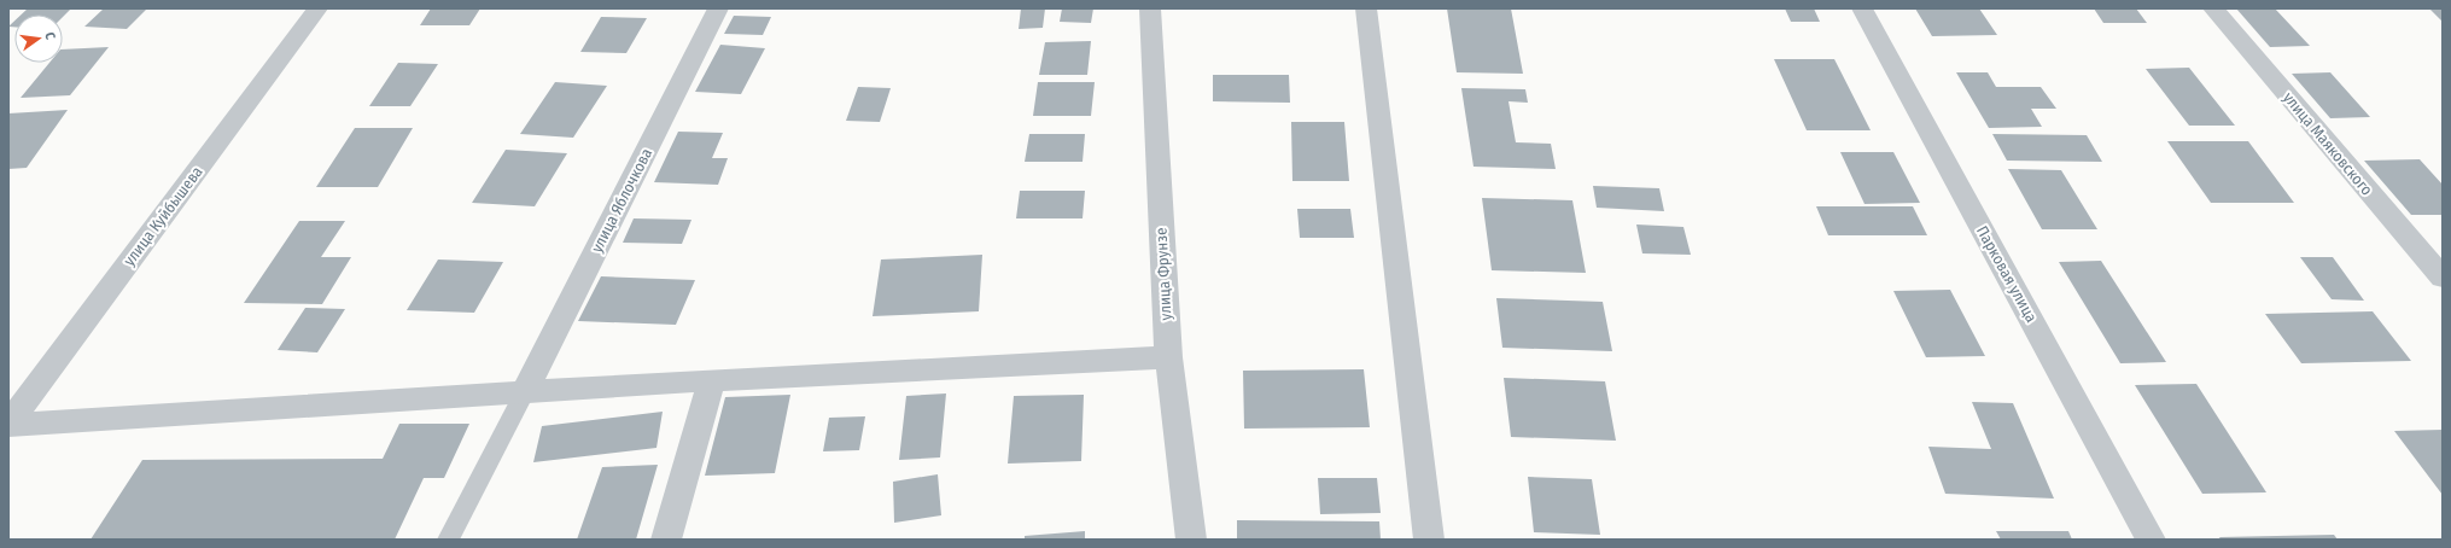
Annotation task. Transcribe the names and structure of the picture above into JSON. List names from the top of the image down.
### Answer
{
  "streets": {
    "street": [
      "улица Маяковского",
      "улица Яблочкова",
      "улица Куйбышева",
      "улица Фрунзе",
      "Парковая улица"
    ]
  },
  "north": "right"
}
